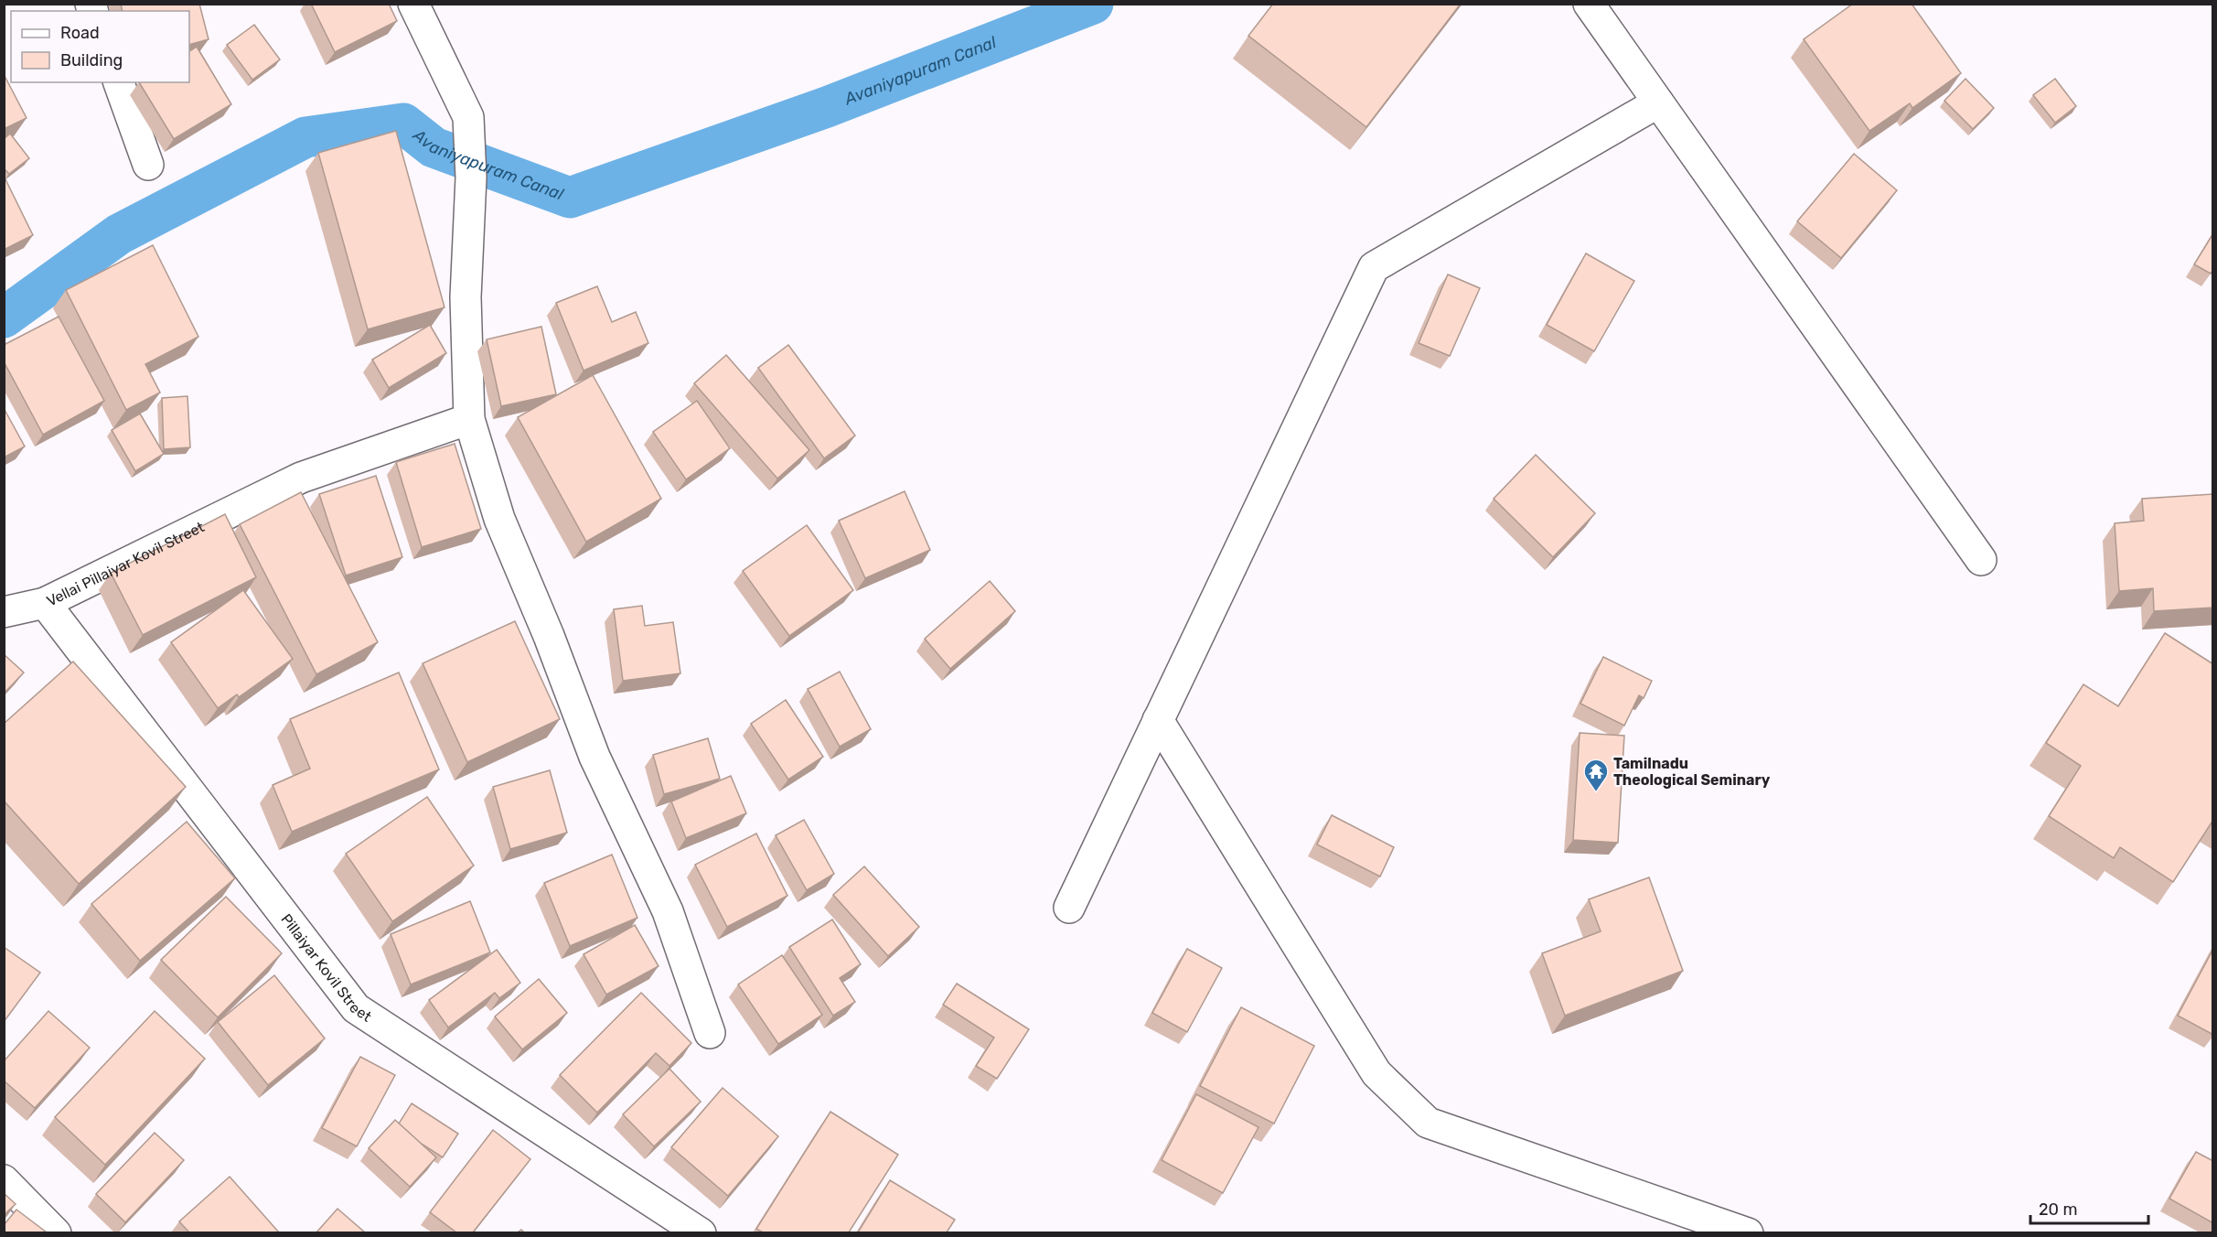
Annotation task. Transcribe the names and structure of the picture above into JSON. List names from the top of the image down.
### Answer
{
  "streets": {
    "street": ["Vellai Pillaiyar Kovil Street", "Pillaiyar Kovil Street"]
  },
  "crossings": [
    ["Vellai Pillaiyar Kovil Street", "Pillaiyar Kovil Street"]
  ],
  "water": ["Avaniyapuram Canal"],
  "places": {
    "temple": ["Tamilnadu Theological Seminary"]
  },
  "legend": ["Road", "Building"],
  "scale_bar": "20 m"
}
